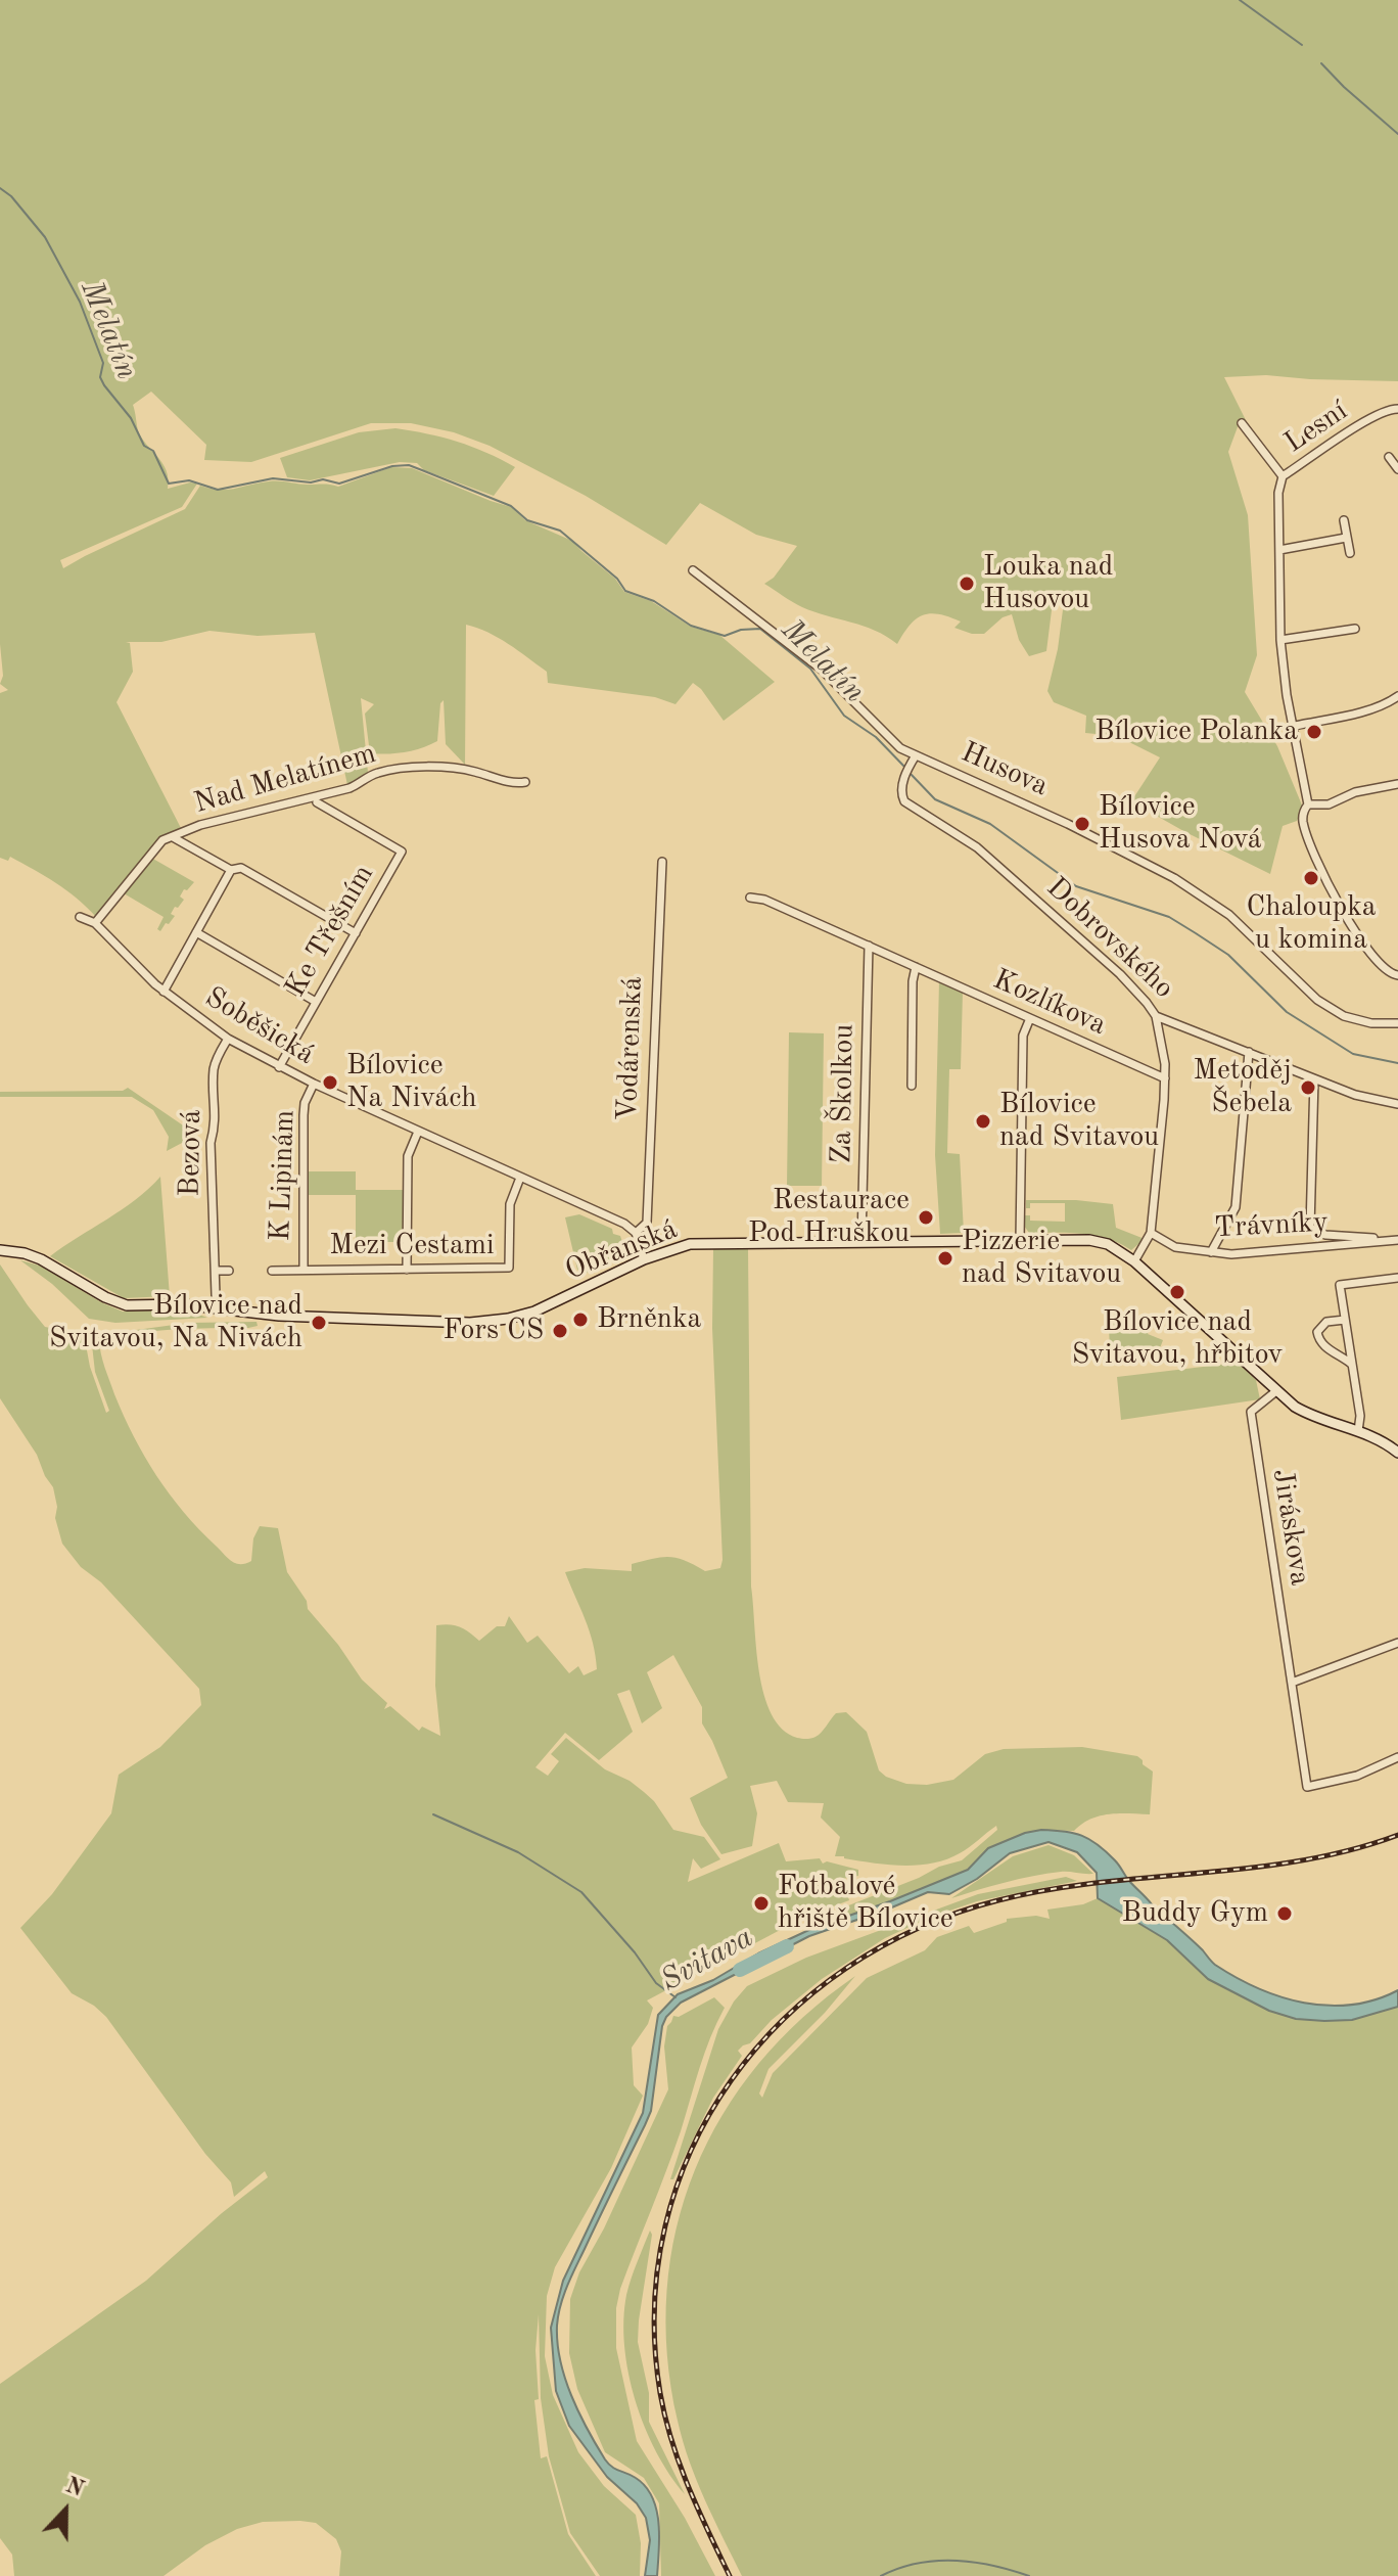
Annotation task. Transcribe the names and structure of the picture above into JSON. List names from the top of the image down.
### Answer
{
  "streets": {
    "main road": ["Obřanská"],
    "street": [
      "Lesní",
      "Husova",
      "Nad Melatínem",
      "Ke Třešním",
      "Dobrovského",
      "Kozlíkova",
      "Soběšická",
      "Vodárenská",
      "Za Školkou",
      "Bezová",
      "K Lipinám",
      "Trávníky",
      "Mezi Cestami",
      "Jiráskova"
    ]
  },
  "crossings": [
    ["Husova", "Dobrovského"],
    ["Nad Melatínem", "Soběšická"],
    ["Ke Třešním", "Soběšická"],
    ["Kozlíkova", "Za Školkou"],
    ["Soběšická", "Vodárenská"],
    ["Soběšická", "Bezová"],
    ["Soběšická", "K Lipinám"],
    ["Soběšická", "Mezi Cestami"],
    ["Za Školkou", "Obřanská"],
    ["K Lipinám", "Mezi Cestami"],
    ["Obřanská", "Jiráskova"]
  ],
  "water": ["Melatín", "Svitava"],
  "places": [
    "Louka nad Husovou",
    "Bílovice Polanka",
    "Bílovice Husova Nová",
    "Chaloupka u komina",
    "Bílovice Na Nivách",
    "Metoděj Šebela",
    "Bílovice nad Svitavou",
    "Restaurace Pod Hruškou",
    "Pizzerie nad Svitavou",
    "Bílovice nad Svitavou, hřbitov",
    "Brněnka",
    "Bílovice nad Svitavou, Na Nivách",
    "Fors CS",
    "Fotbalové hřiště Bílovice",
    "Buddy Gym"
  ],
  "north": "top"
}
